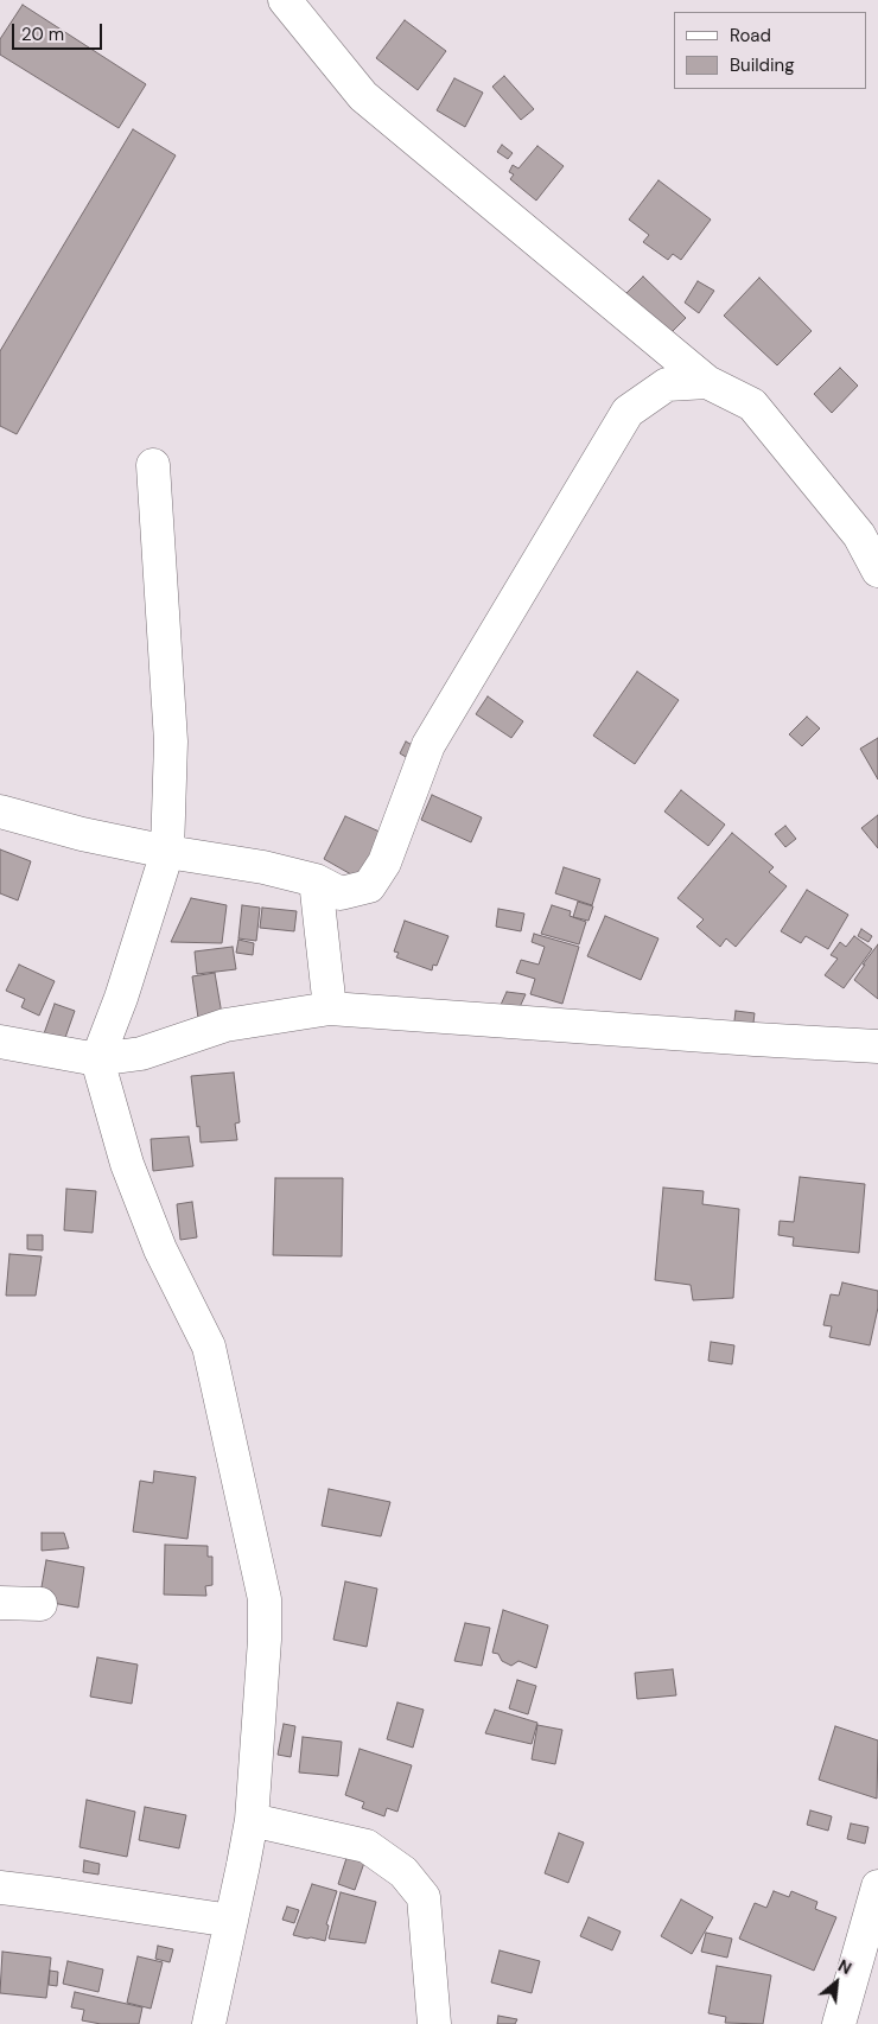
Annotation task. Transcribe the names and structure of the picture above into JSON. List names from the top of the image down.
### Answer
{
  "legend": ["Road", "Building"],
  "scale_bar": "20 m",
  "north": "top right"
}
